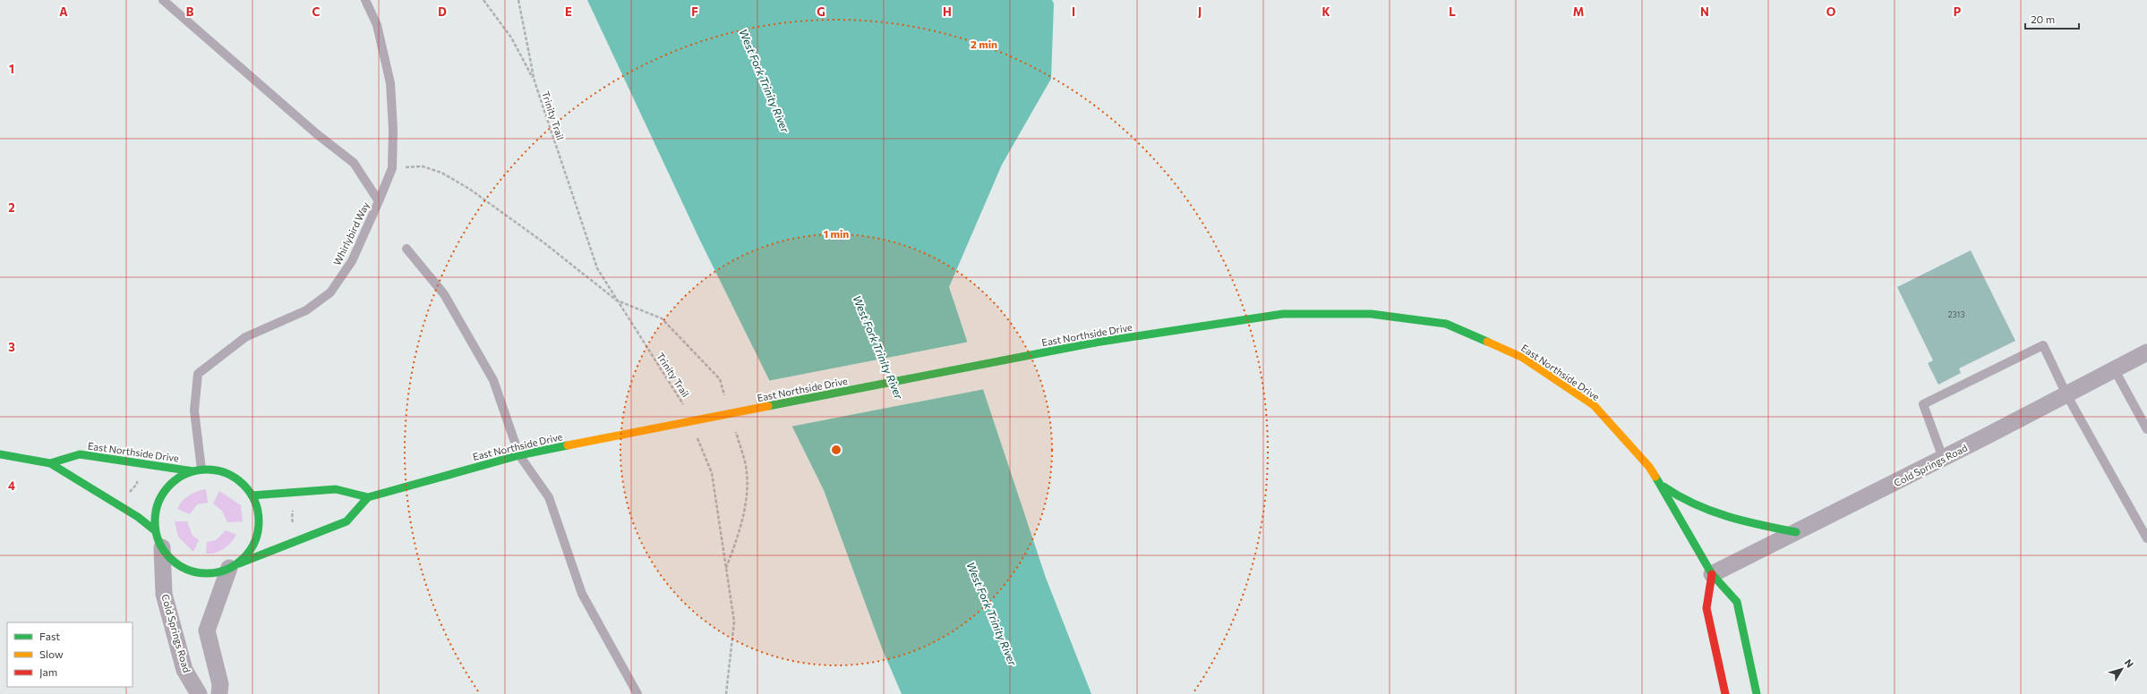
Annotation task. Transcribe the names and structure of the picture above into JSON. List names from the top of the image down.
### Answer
{
  "streets": {
    "street": ["East Northside Drive", "Cold Springs Road"],
    "lane": ["Whirlybird Way"],
    "path": ["Trinity Trail"]
  },
  "crossings": [
    ["Whirlybird Way", "East Northside Drive"],
    ["Whirlybird Way", "Cold Springs Road"],
    ["East Northside Drive", "Cold Springs Road"]
  ],
  "water": ["West Fork Trinity River"],
  "house_numbers": ["2313"],
  "legend": ["Fast", "Slow", "Jam"],
  "scale_bar": "20 m",
  "north": "top right",
  "grid": {
    "columns": [
      "A",
      "B",
      "C",
      "D",
      "E",
      "F",
      "G",
      "H",
      "I",
      "J",
      "K",
      "L",
      "M",
      "N",
      "O",
      "P"
    ],
    "rows": [
      "1",
      "2",
      "3",
      "4"
    ]
  },
  "rings": ["2 min", "1 min"]
}
